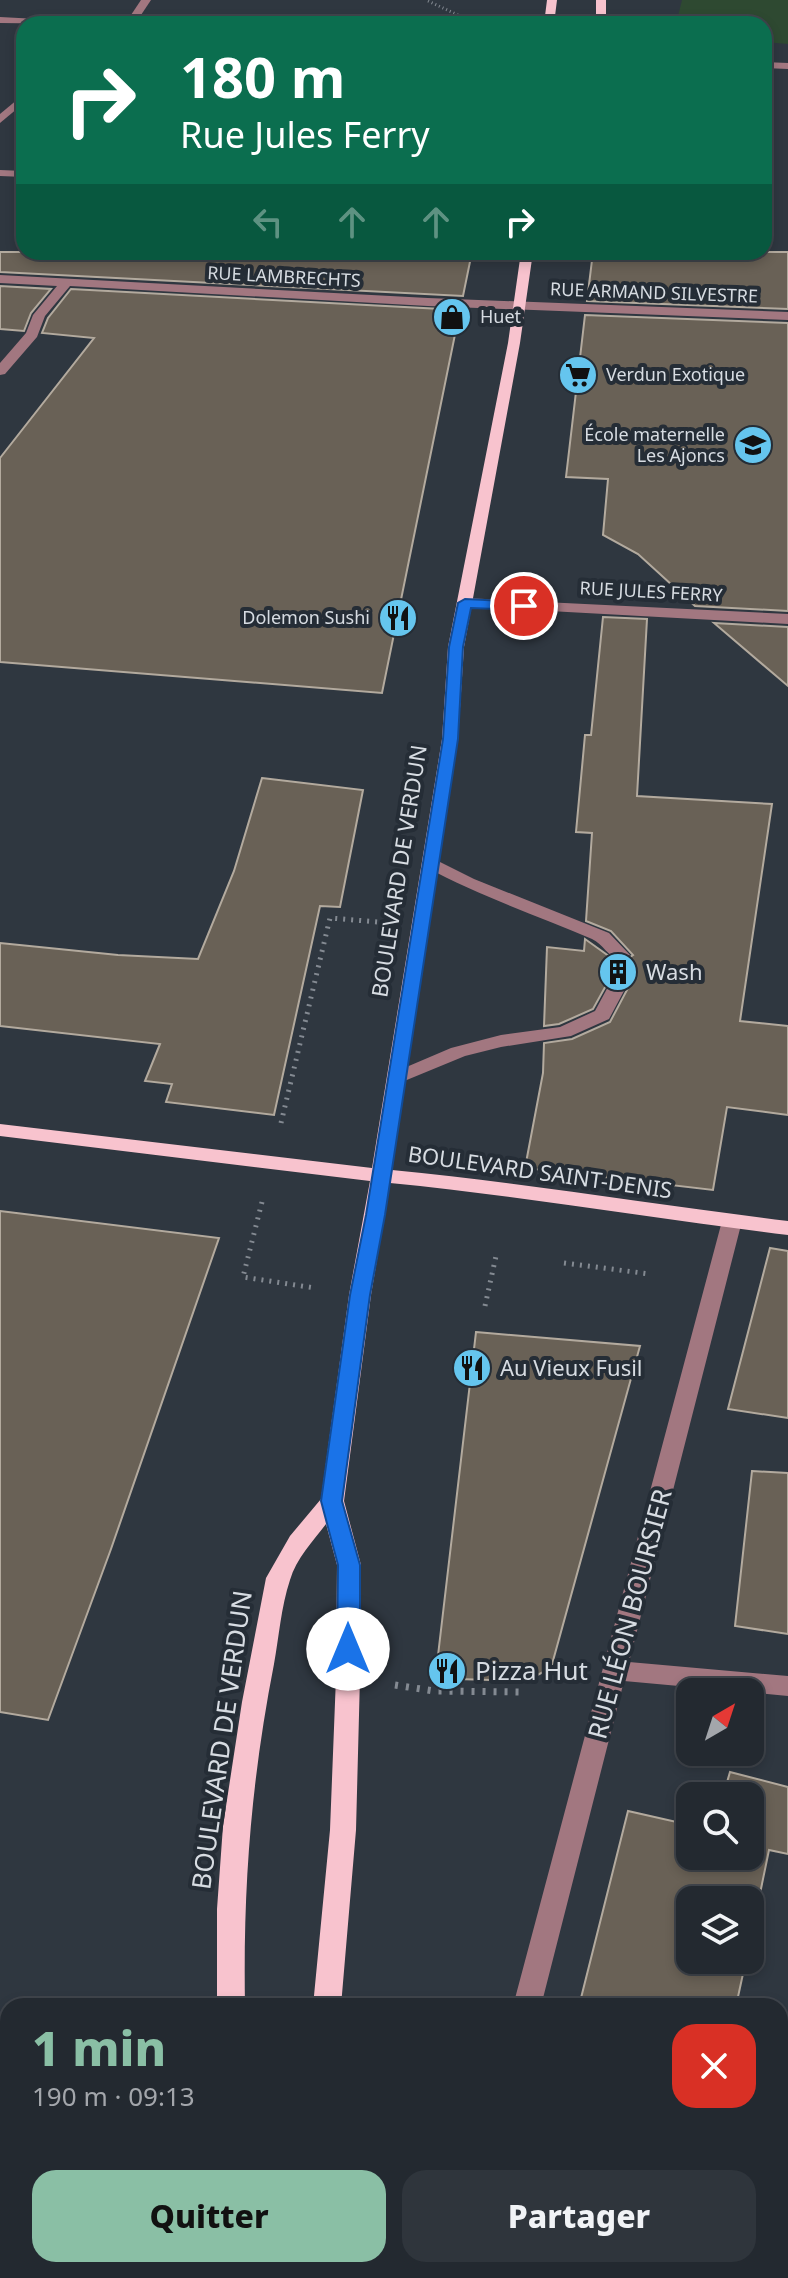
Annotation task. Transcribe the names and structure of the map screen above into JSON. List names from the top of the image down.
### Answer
{
  "streets": {
    "main road": ["BOULEVARD DE VERDUN", "BOULEVARD SAINT-DENIS"],
    "street": [
      "RUE LAMBRECHTS",
      "RUE ARMAND SILVESTRE",
      "RUE JULES FERRY",
      "RUE LÉON BOURSIER"
    ]
  },
  "crossings": [
    ["RUE LAMBRECHTS", "RUE ARMAND SILVESTRE"],
    ["RUE LAMBRECHTS", "BOULEVARD DE VERDUN"],
    ["RUE ARMAND SILVESTRE", "BOULEVARD DE VERDUN"],
    ["RUE JULES FERRY", "BOULEVARD DE VERDUN"],
    ["BOULEVARD SAINT-DENIS", "RUE LÉON BOURSIER"]
  ],
  "places": {
    "shop": ["Huet"],
    "supermarket": ["Verdun Exotique"],
    "school or university": ["École maternelle Les Ajoncs"],
    "restaurant": ["Dolemon Sushi", "Au Vieux Fusil", "Pizza Hut"],
    "building": ["Wash"]
  },
  "north": "top right",
  "page": {
    "turn": ["180 m", "Rue Jules Ferry"],
    "heading": ["1 min", "190 m · 09:13"],
    "buttons": ["Quitter", "Partager"]
  }
}
